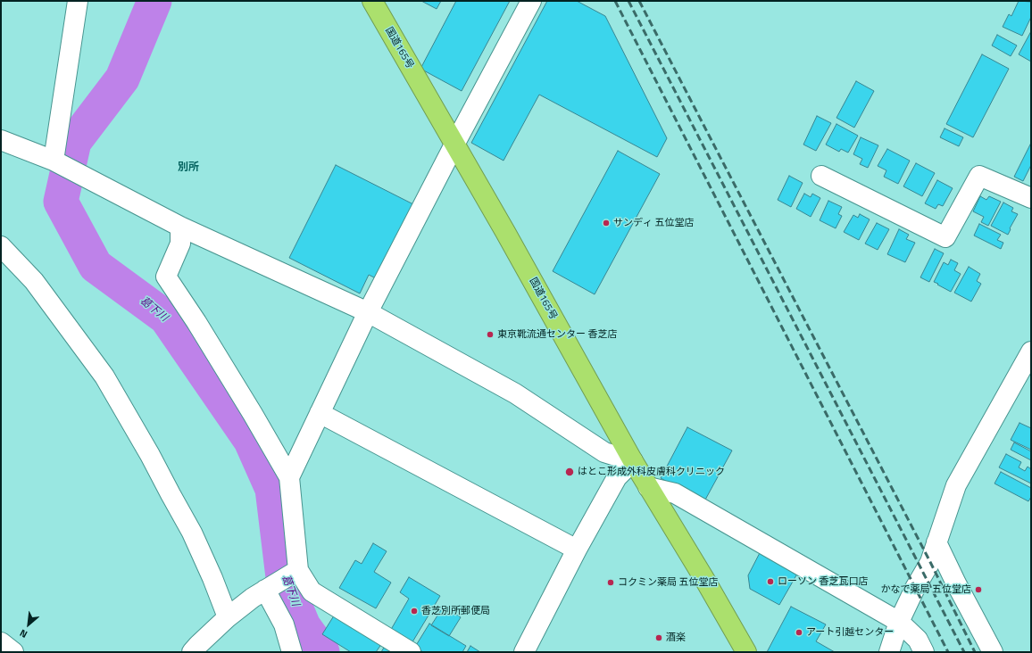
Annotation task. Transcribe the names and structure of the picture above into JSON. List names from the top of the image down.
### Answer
{
  "streets": {
    "highway": ["国道165号"]
  },
  "districts": ["別所"],
  "water": ["葛下川"],
  "places": [
    "サンディ 五位堂店",
    "東京靴流通センター 香芝店",
    "はとこ形成外科皮膚科クリニック",
    "ローソン 香芝瓦口店",
    "コクミン薬局 五位堂店",
    "かなで薬局 五位堂店",
    "香芝別所郵便局",
    "アート引越センター",
    "酒楽"
  ],
  "north": "bottom left"
}
